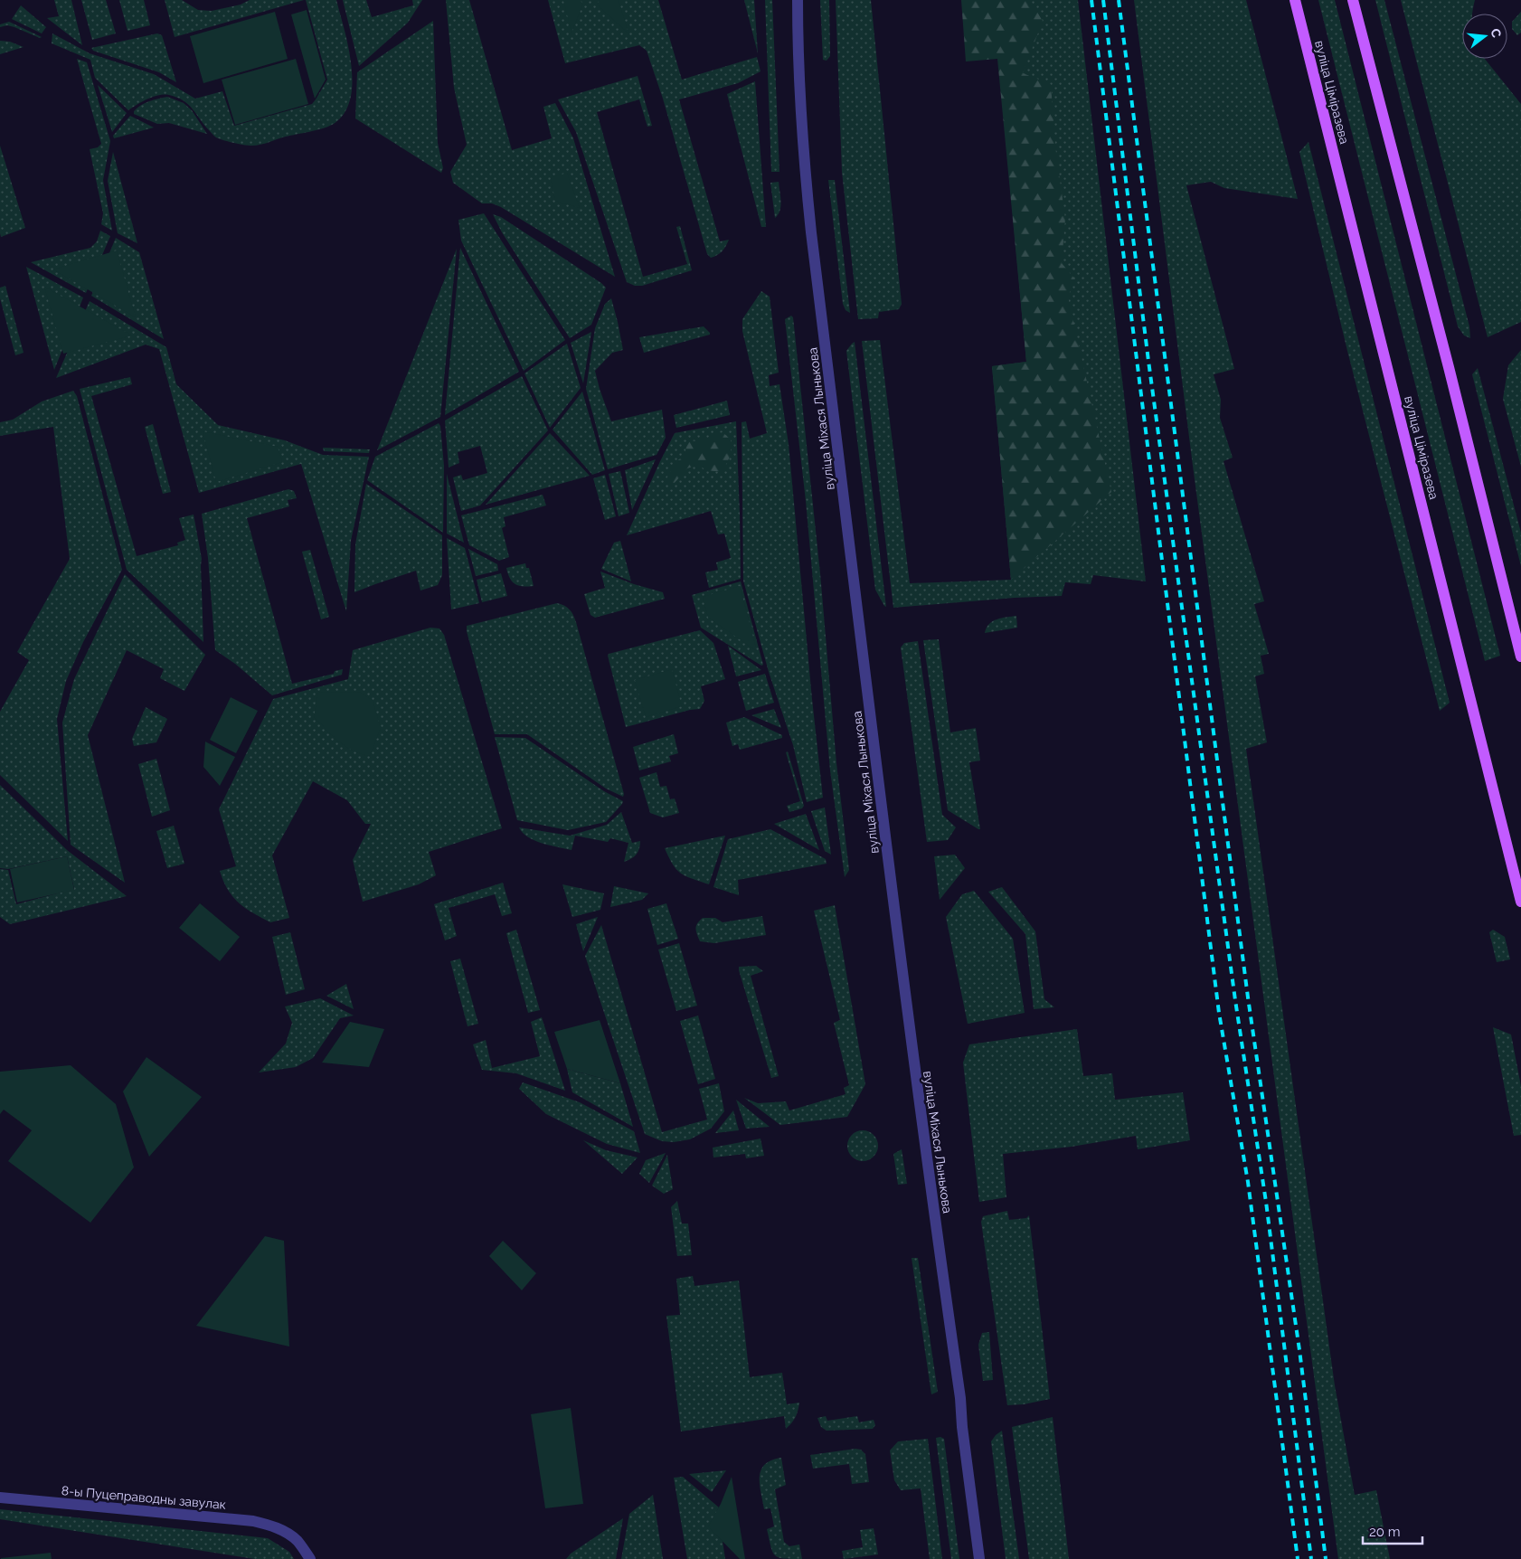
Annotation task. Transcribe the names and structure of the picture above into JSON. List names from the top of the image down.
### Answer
{
  "streets": {
    "main road": ["вуліца Ціміразева"],
    "street": ["вуліца Міхася Лынькова", "8-ы Пуцеправодны завулак"]
  },
  "scale_bar": "20 m",
  "north": "right"
}
